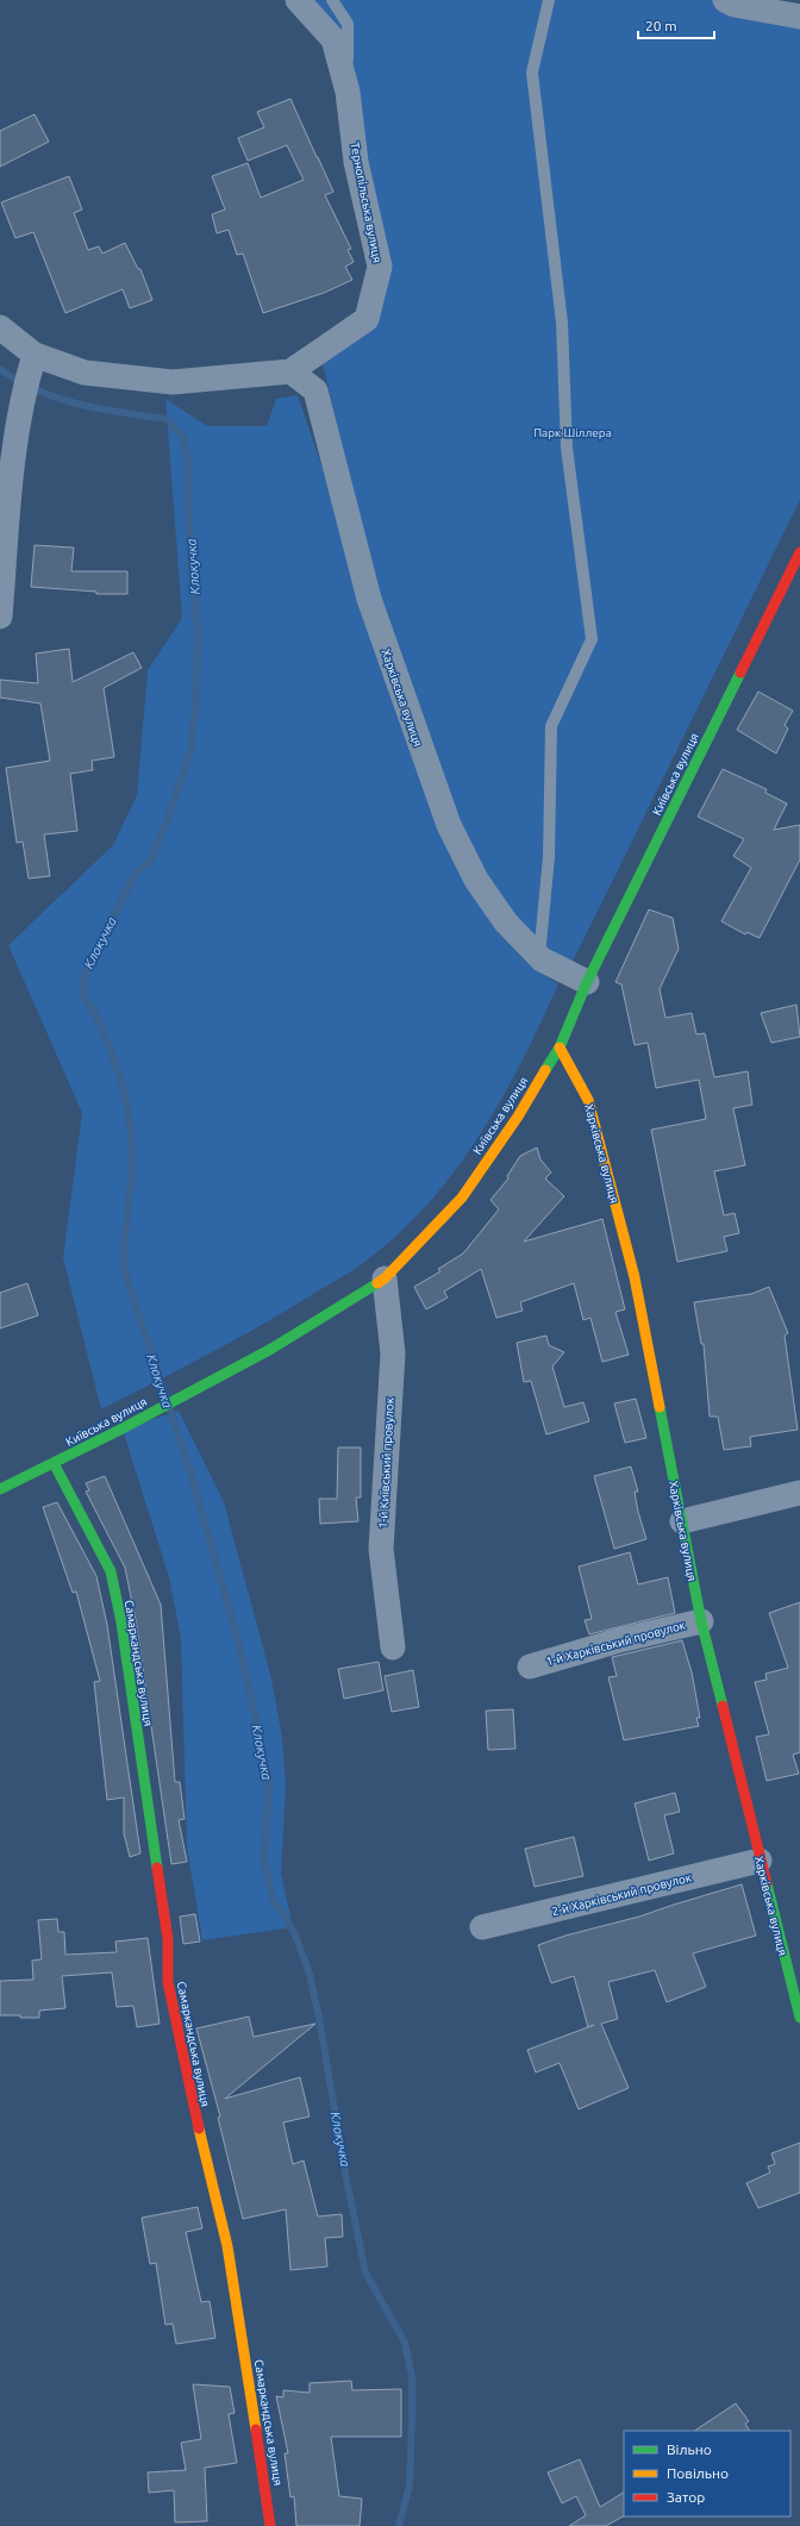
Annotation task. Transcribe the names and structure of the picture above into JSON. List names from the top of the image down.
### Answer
{
  "streets": {
    "street": [
      "Тернопільська вулиця",
      "Харківська вулиця",
      "Київська вулиця",
      "1-й Київський провулок",
      "1-й Харківський провулок",
      "Самаркандська вулиця",
      "2-й Харківський провулок"
    ]
  },
  "crossings": [
    ["Тернопільська вулиця", "Харківська вулиця"],
    ["Харківська вулиця", "Київська вулиця"],
    ["Харківська вулиця", "1-й Харківський провулок"],
    ["Харківська вулиця", "2-й Харківський провулок"],
    ["Київська вулиця", "1-й Київський провулок"],
    ["Київська вулиця", "Самаркандська вулиця"]
  ],
  "water": ["Клокучка"],
  "parks": ["Парк Шіллера"],
  "legend": ["Вільно", "Повільно", "Затор"],
  "scale_bar": "20 m"
}
